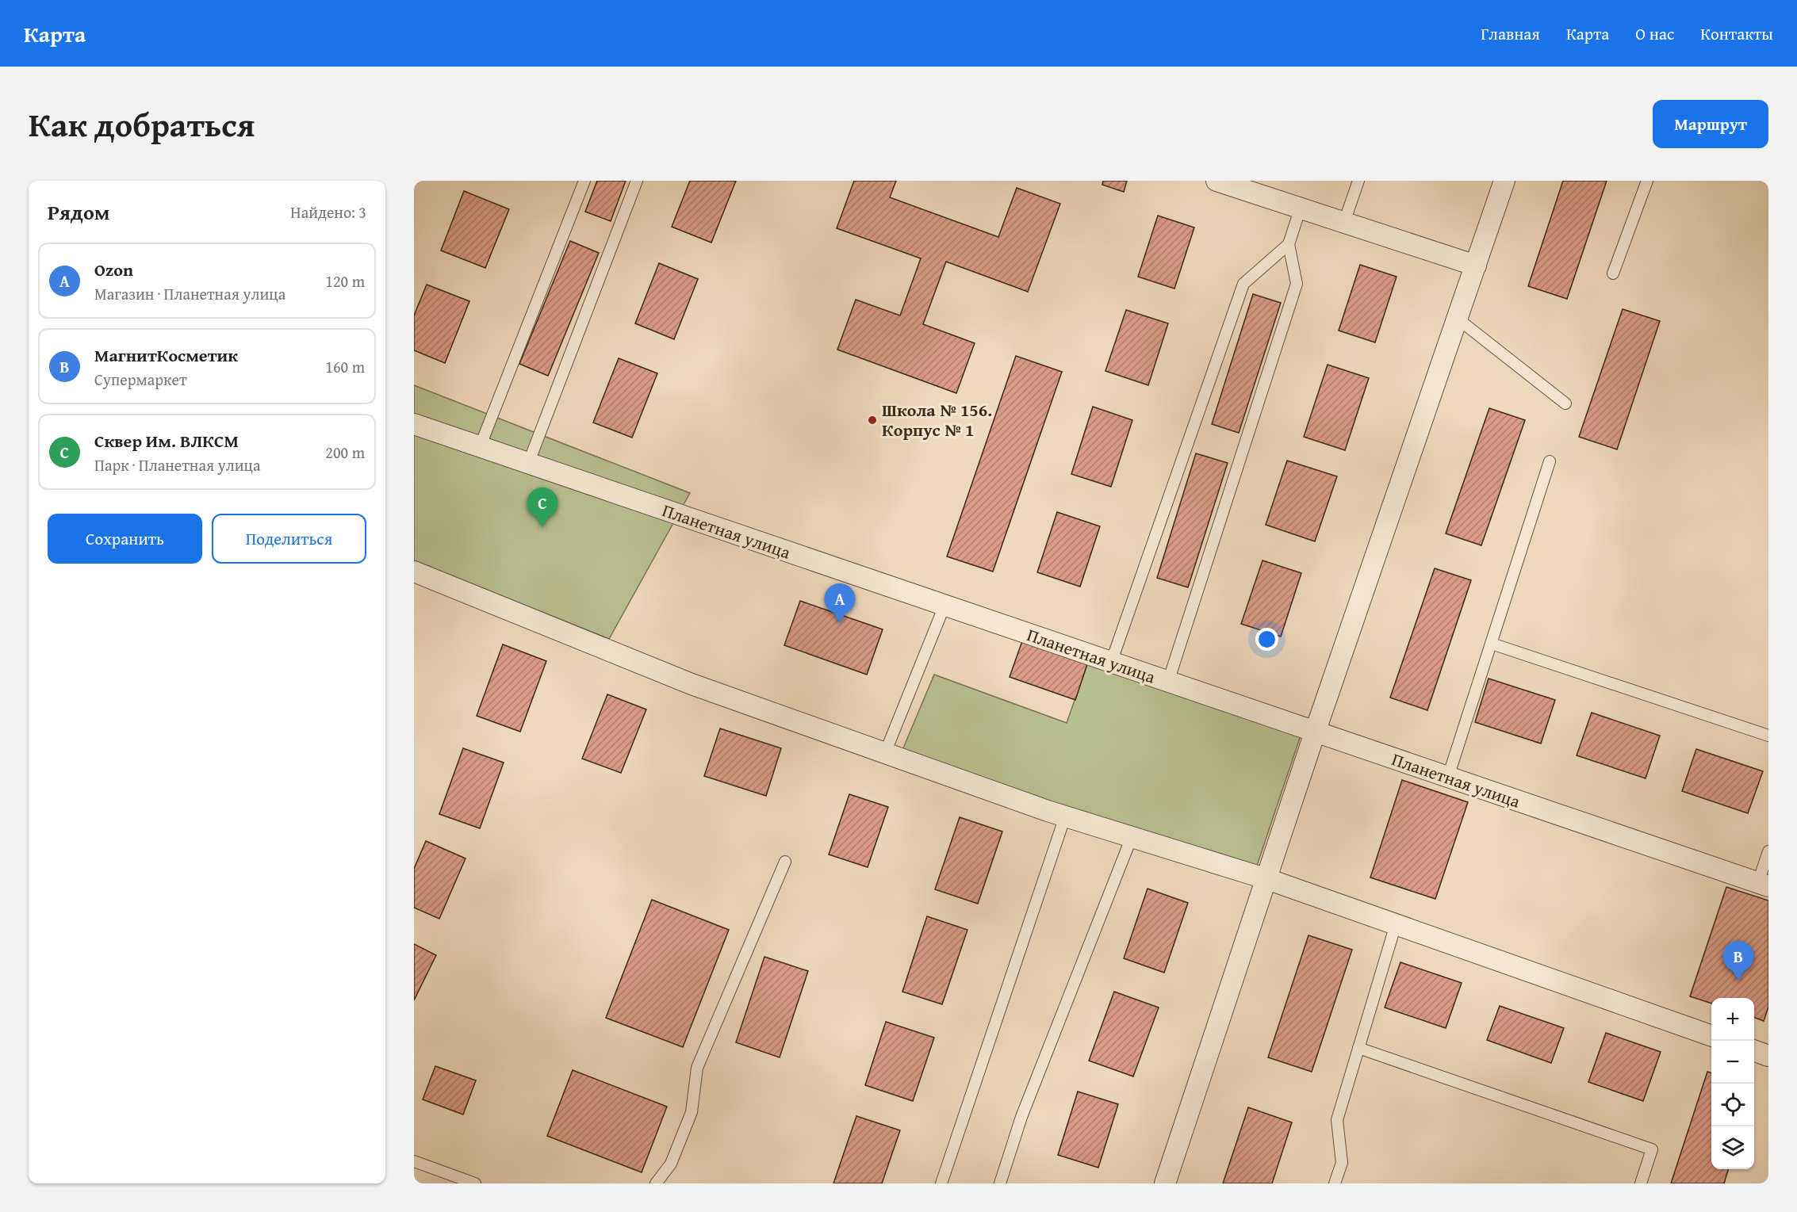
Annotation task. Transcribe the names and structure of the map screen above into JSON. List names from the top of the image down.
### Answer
{
  "streets": {
    "street": ["Планетная улица"]
  },
  "places": ["Школа № 156. Корпус № 1"],
  "page": {
    "header": "Карта",
    "nav": [
      "Главная",
      "Карта",
      "О нас",
      "Контакты"
    ],
    "title": "Как добраться",
    "buttons": [
      "Маршрут",
      ["Сохранить", "Поделиться"]
    ],
    "heading": ["Рядом", "Найдено: 3"],
    "list": [
      {
        "mark": "A",
        "name": "Ozon",
        "note": "Магазин · Планетная улица",
        "value": "120 m"
      },
      {
        "mark": "B",
        "name": "МагнитКосметик",
        "note": "Супермаркет",
        "value": "160 m"
      },
      {
        "mark": "C",
        "name": "Сквер Им. ВЛКСМ",
        "note": "Парк · Планетная улица",
        "value": "200 m"
      }
    ],
    "pins": ["C", "A", "B"],
    "map_buttons": ["+", "−"]
  }
}
